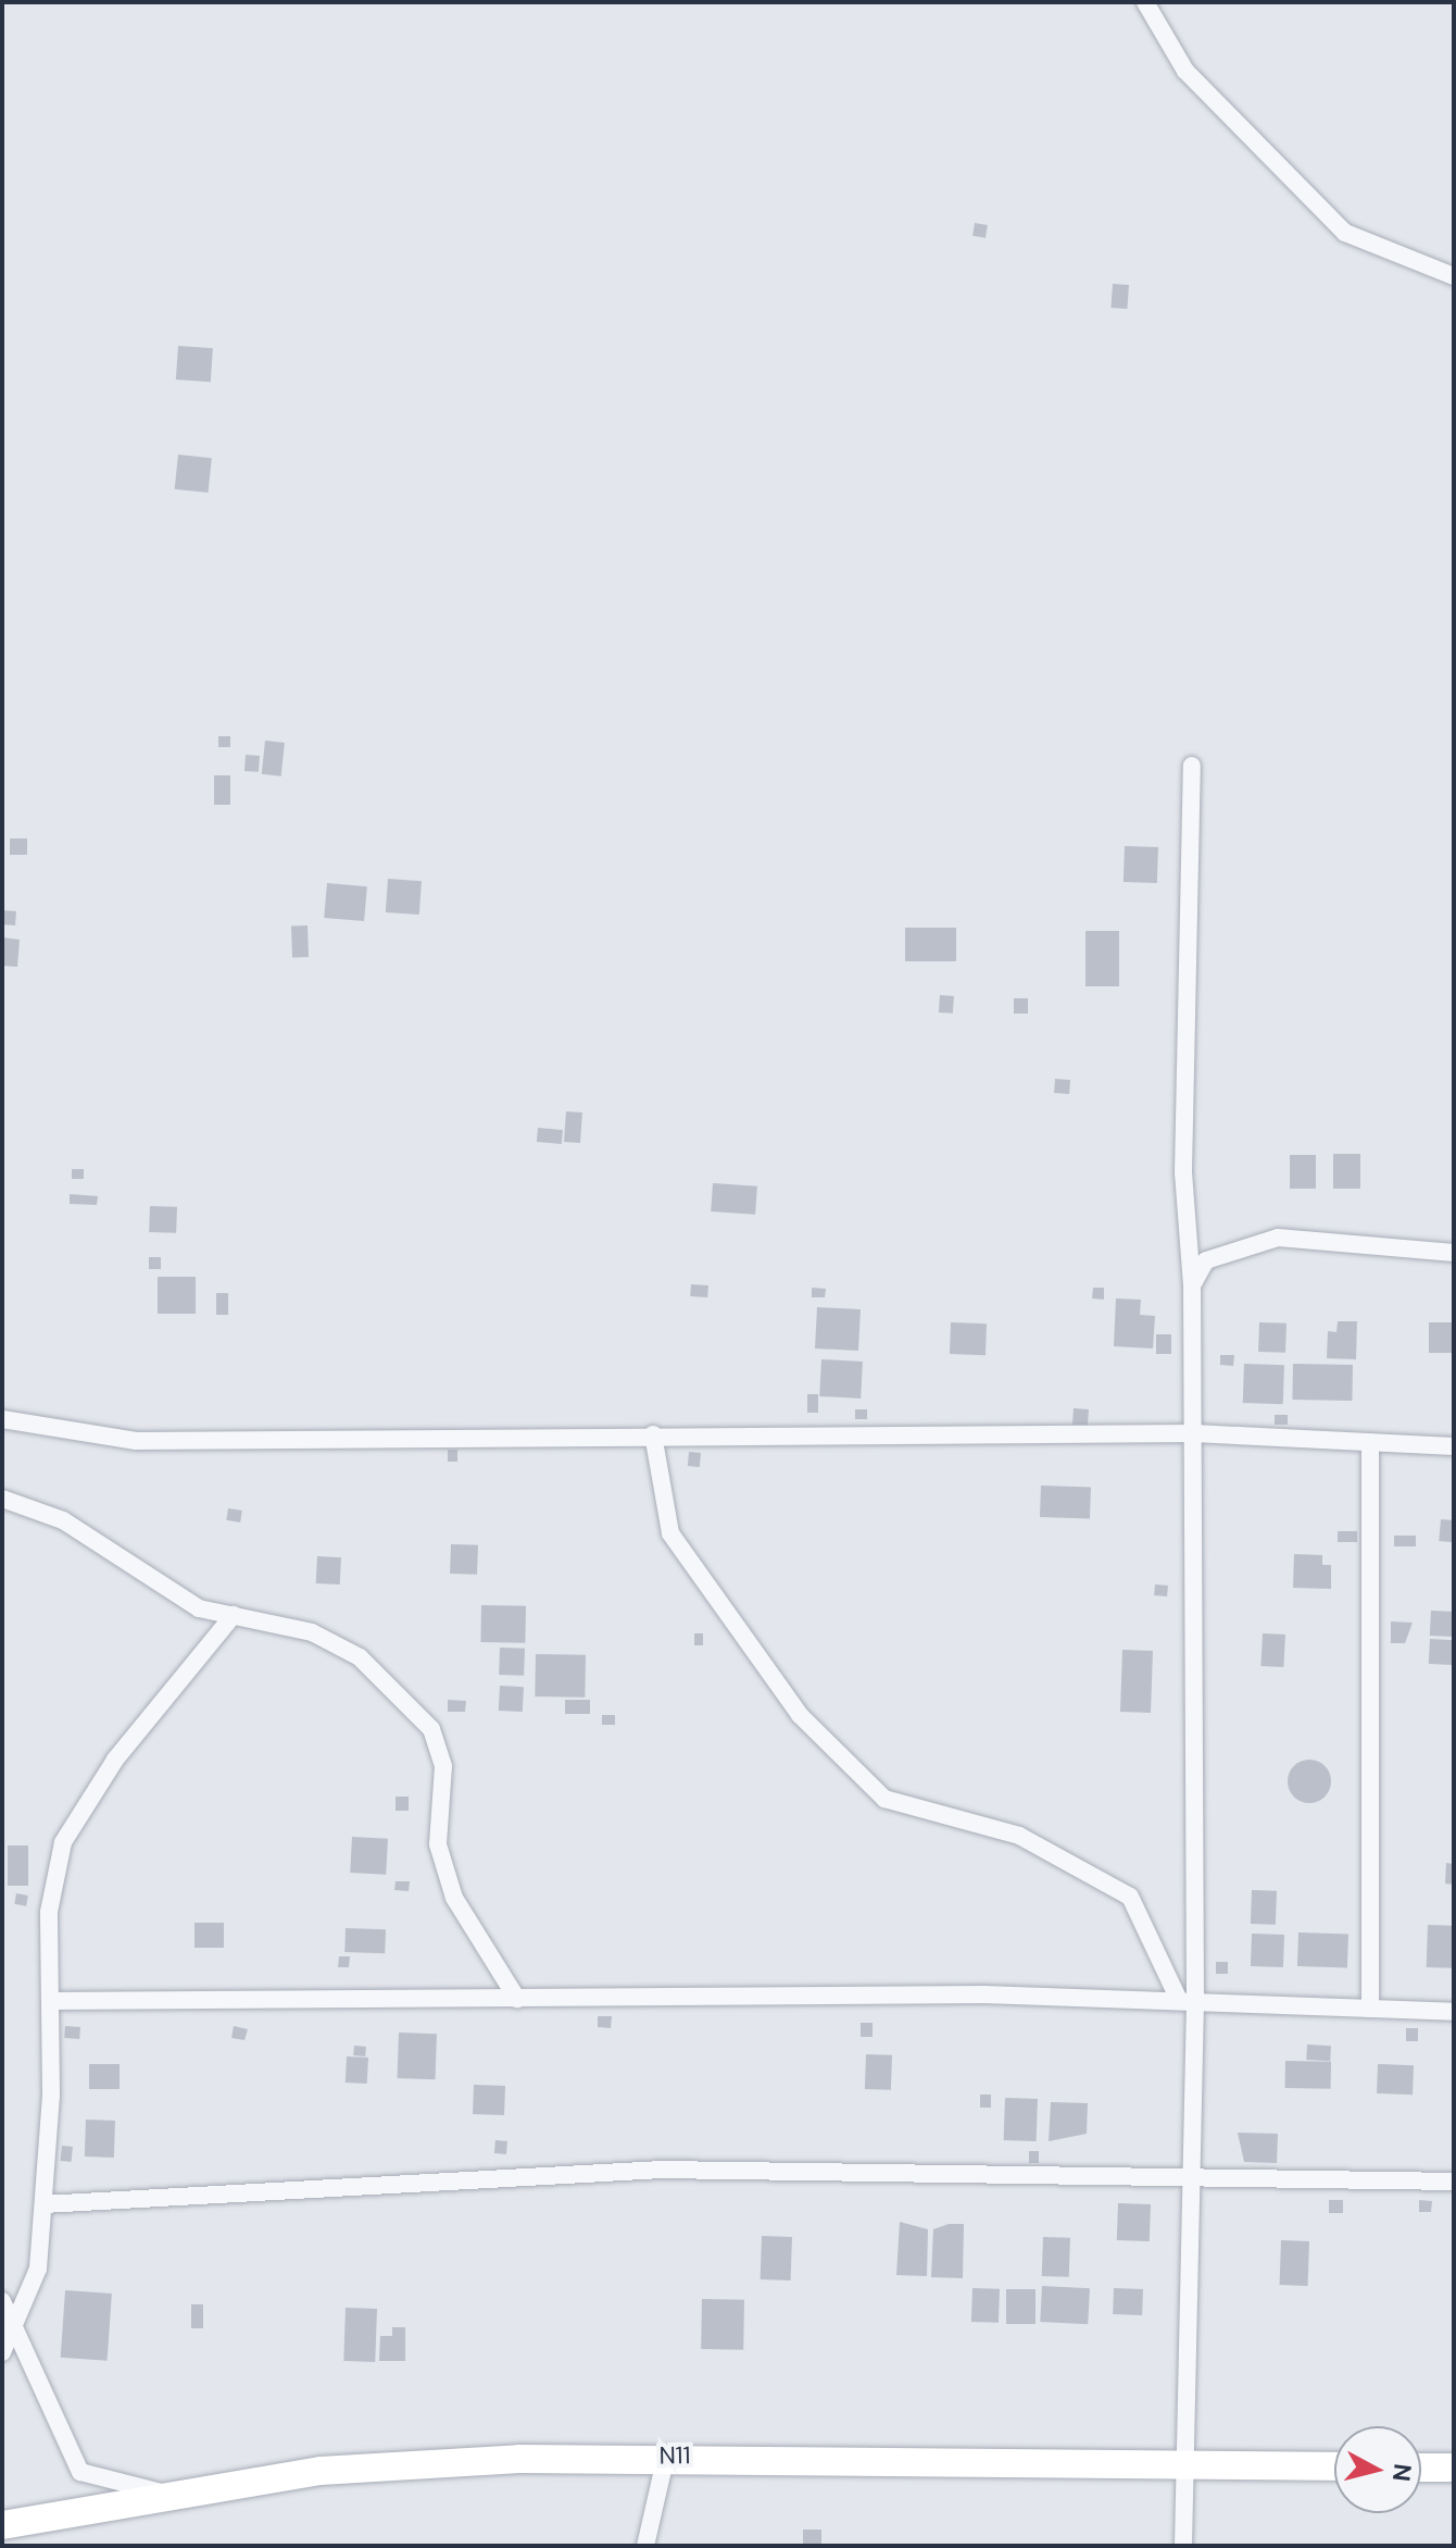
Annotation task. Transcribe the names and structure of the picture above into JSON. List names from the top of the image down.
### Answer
{
  "streets": {
    "main road": ["N11"]
  },
  "north": "right"
}
